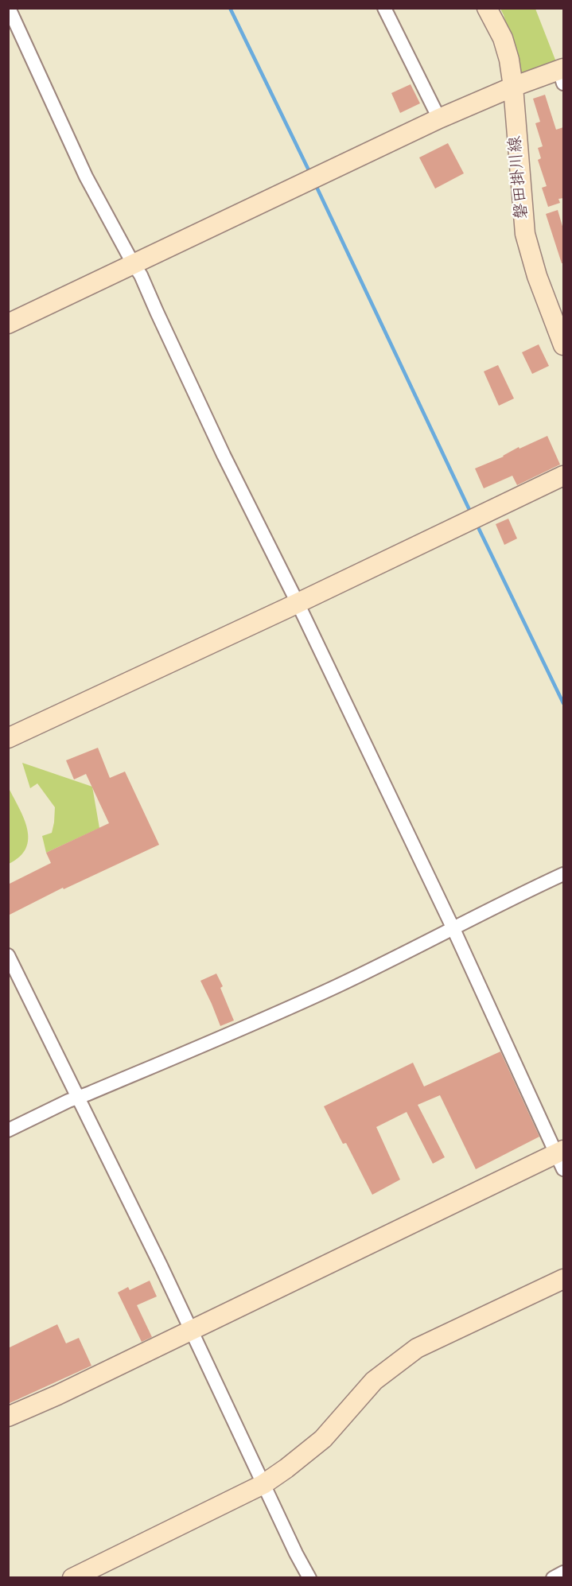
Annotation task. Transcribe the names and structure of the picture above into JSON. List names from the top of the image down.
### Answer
{
  "streets": {
    "street": ["磐田掛川線"]
  }
}
